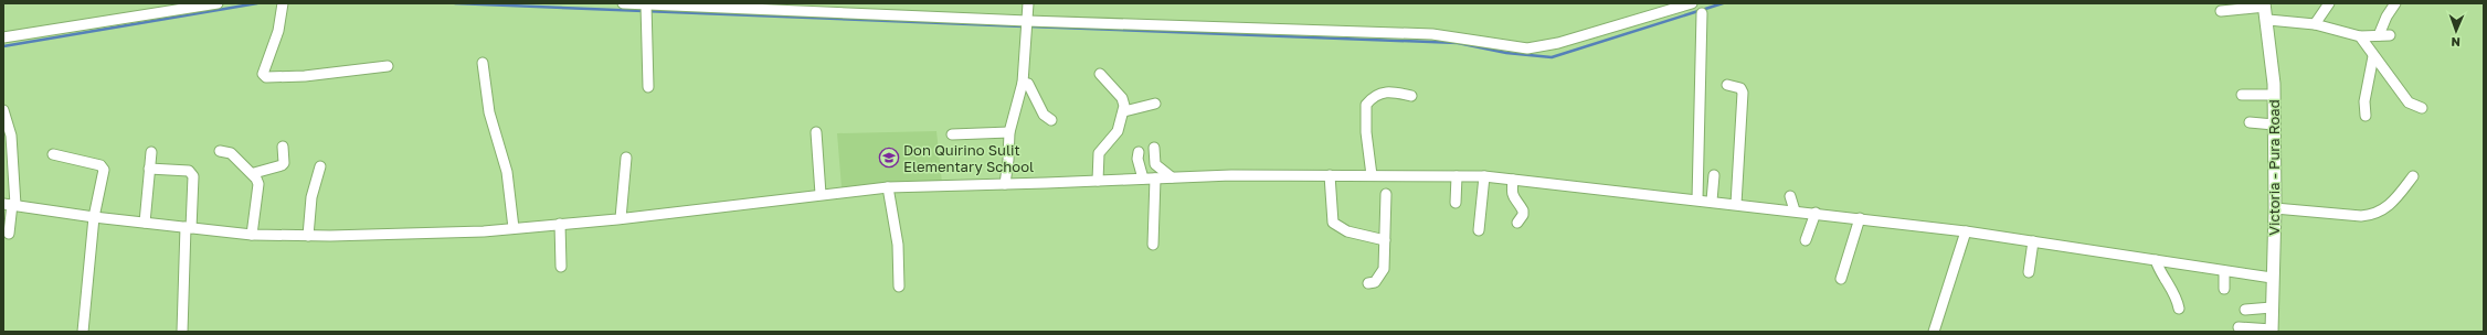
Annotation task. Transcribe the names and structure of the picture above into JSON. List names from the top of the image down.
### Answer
{
  "streets": {
    "main road": ["Victoria - Pura Road"]
  },
  "places": {
    "school or university": ["Don Quirino Sulit Elementary School"]
  },
  "north": "bottom"
}
